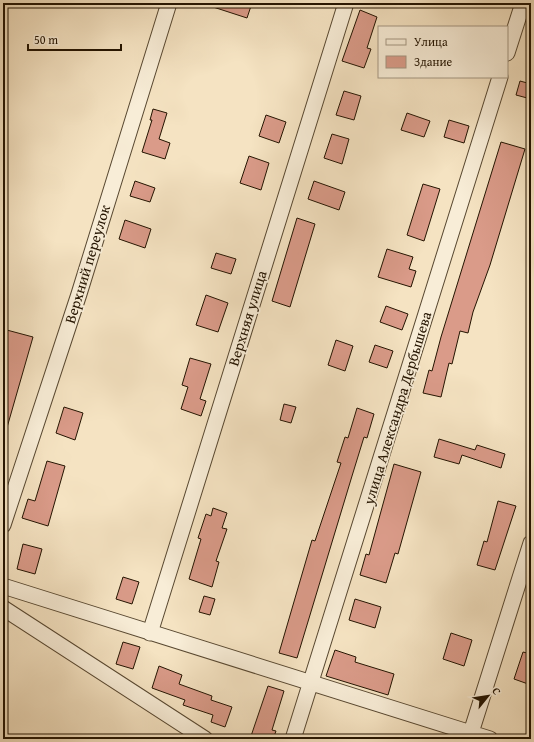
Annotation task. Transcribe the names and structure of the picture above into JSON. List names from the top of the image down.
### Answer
{
  "streets": {
    "street": ["Верхний переулок", "Верхняя улица", "улица Александра Дербышева"]
  },
  "legend": ["Улица", "Здание"],
  "scale_bar": "50 m",
  "north": "top right"
}
